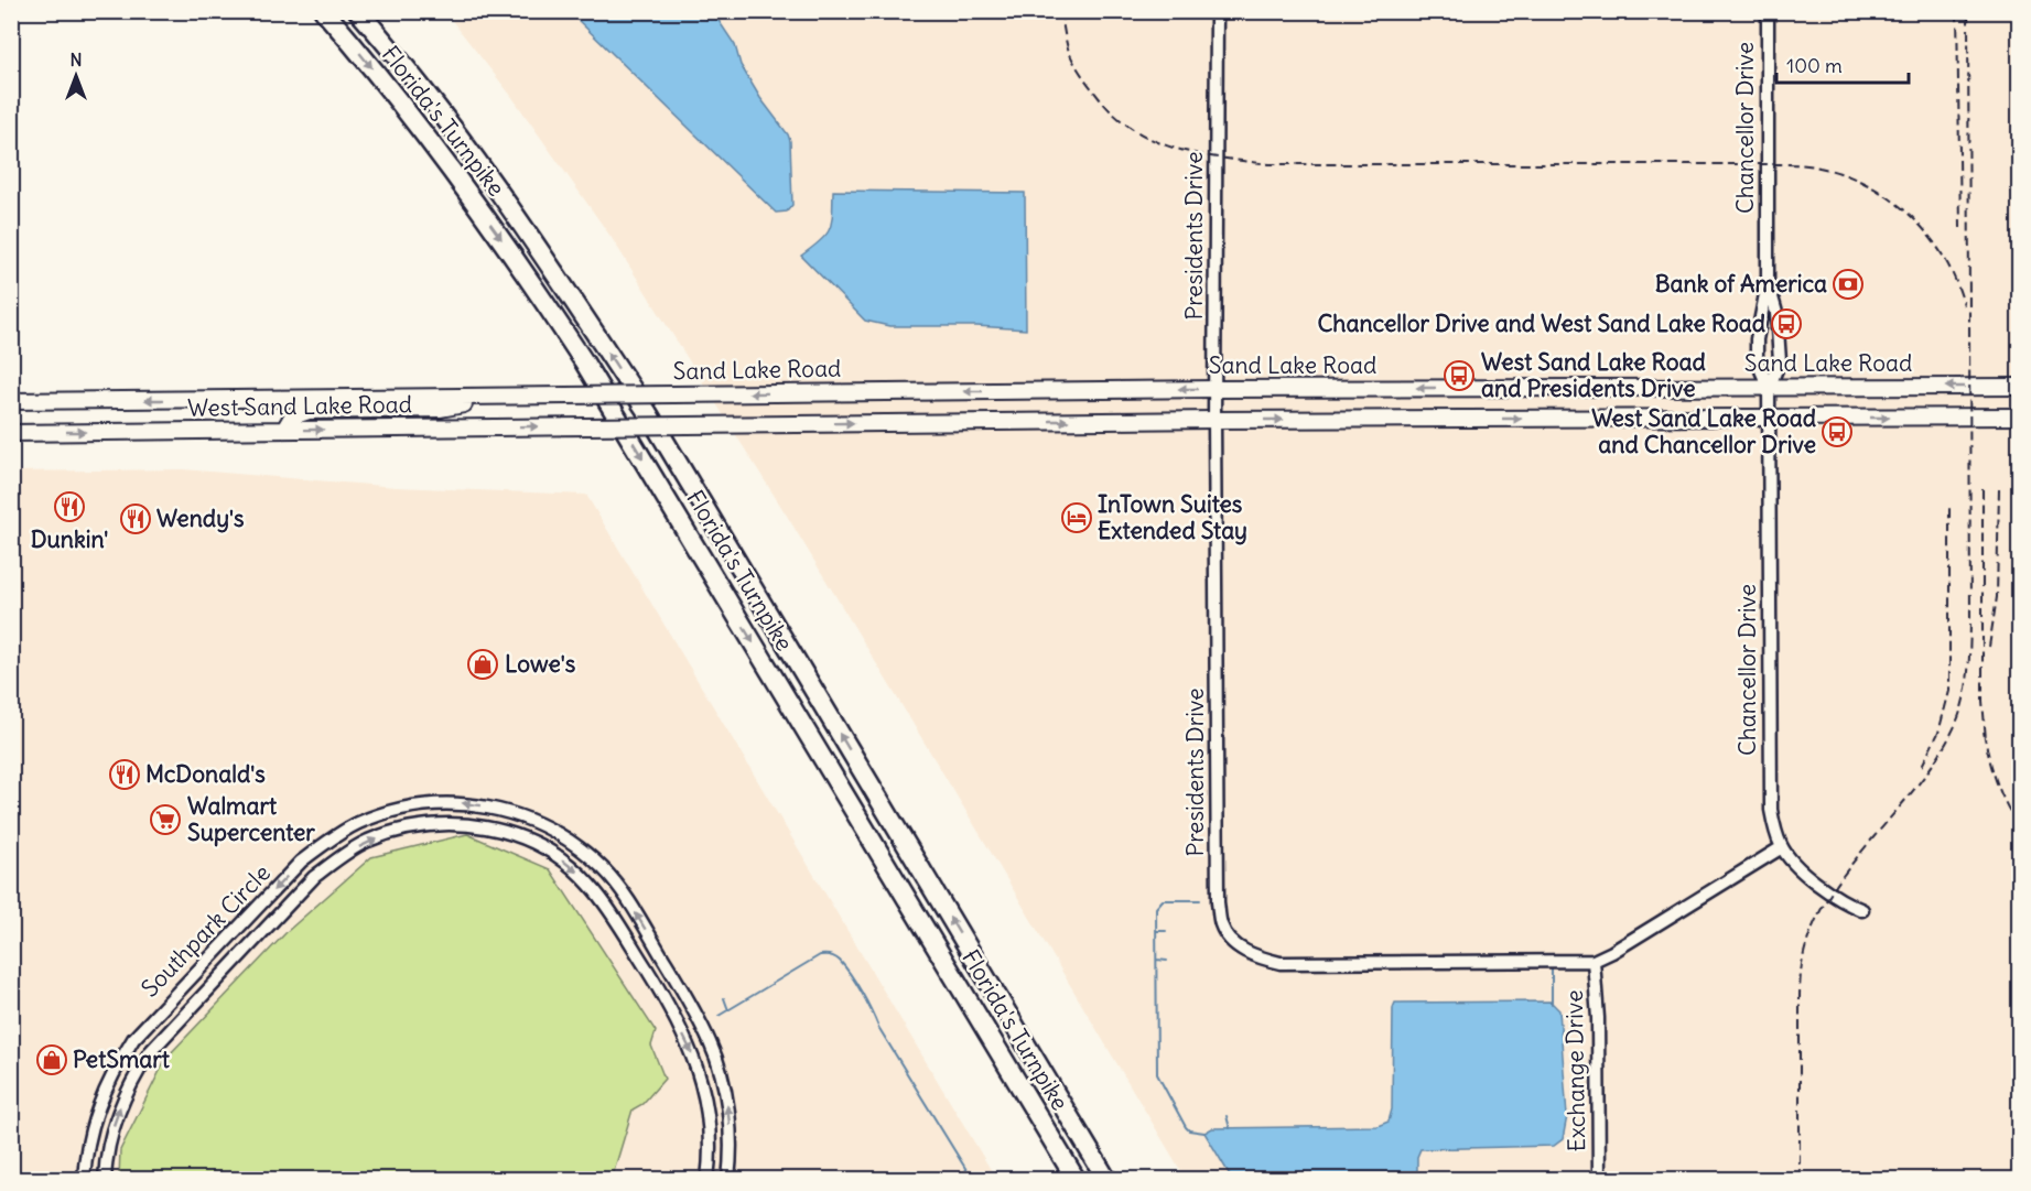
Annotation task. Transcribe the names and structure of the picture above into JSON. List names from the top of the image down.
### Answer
{
  "streets": {
    "highway": ["Florida's Turnpike"],
    "main road": ["Sand Lake Road", "West Sand Lake Road"],
    "street": [
      "Chancellor Drive",
      "Presidents Drive",
      "Southpark Circle",
      "Exchange Drive"
    ]
  },
  "crossings": [
    ["Chancellor Drive", "Presidents Drive"],
    ["Chancellor Drive", "Sand Lake Road"],
    ["Presidents Drive", "Sand Lake Road"],
    ["Presidents Drive", "West Sand Lake Road"],
    ["Presidents Drive", "Exchange Drive"],
    ["Sand Lake Road", "West Sand Lake Road"]
  ],
  "places": {
    "bank": ["Bank of America"],
    "bus stop": ["Chancellor Drive and West Sand Lake Road", "West Sand Lake Road and Presidents Drive", "West Sand Lake Road and Chancellor Drive"],
    "restaurant": ["Dunkin'", "Wendy's", "McDonald's"],
    "hotel": ["InTown Suites Extended Stay"],
    "shop": ["Lowe's", "PetSmart"],
    "supermarket": ["Walmart Supercenter"]
  },
  "scale_bar": "100 m",
  "north": "top"
}
